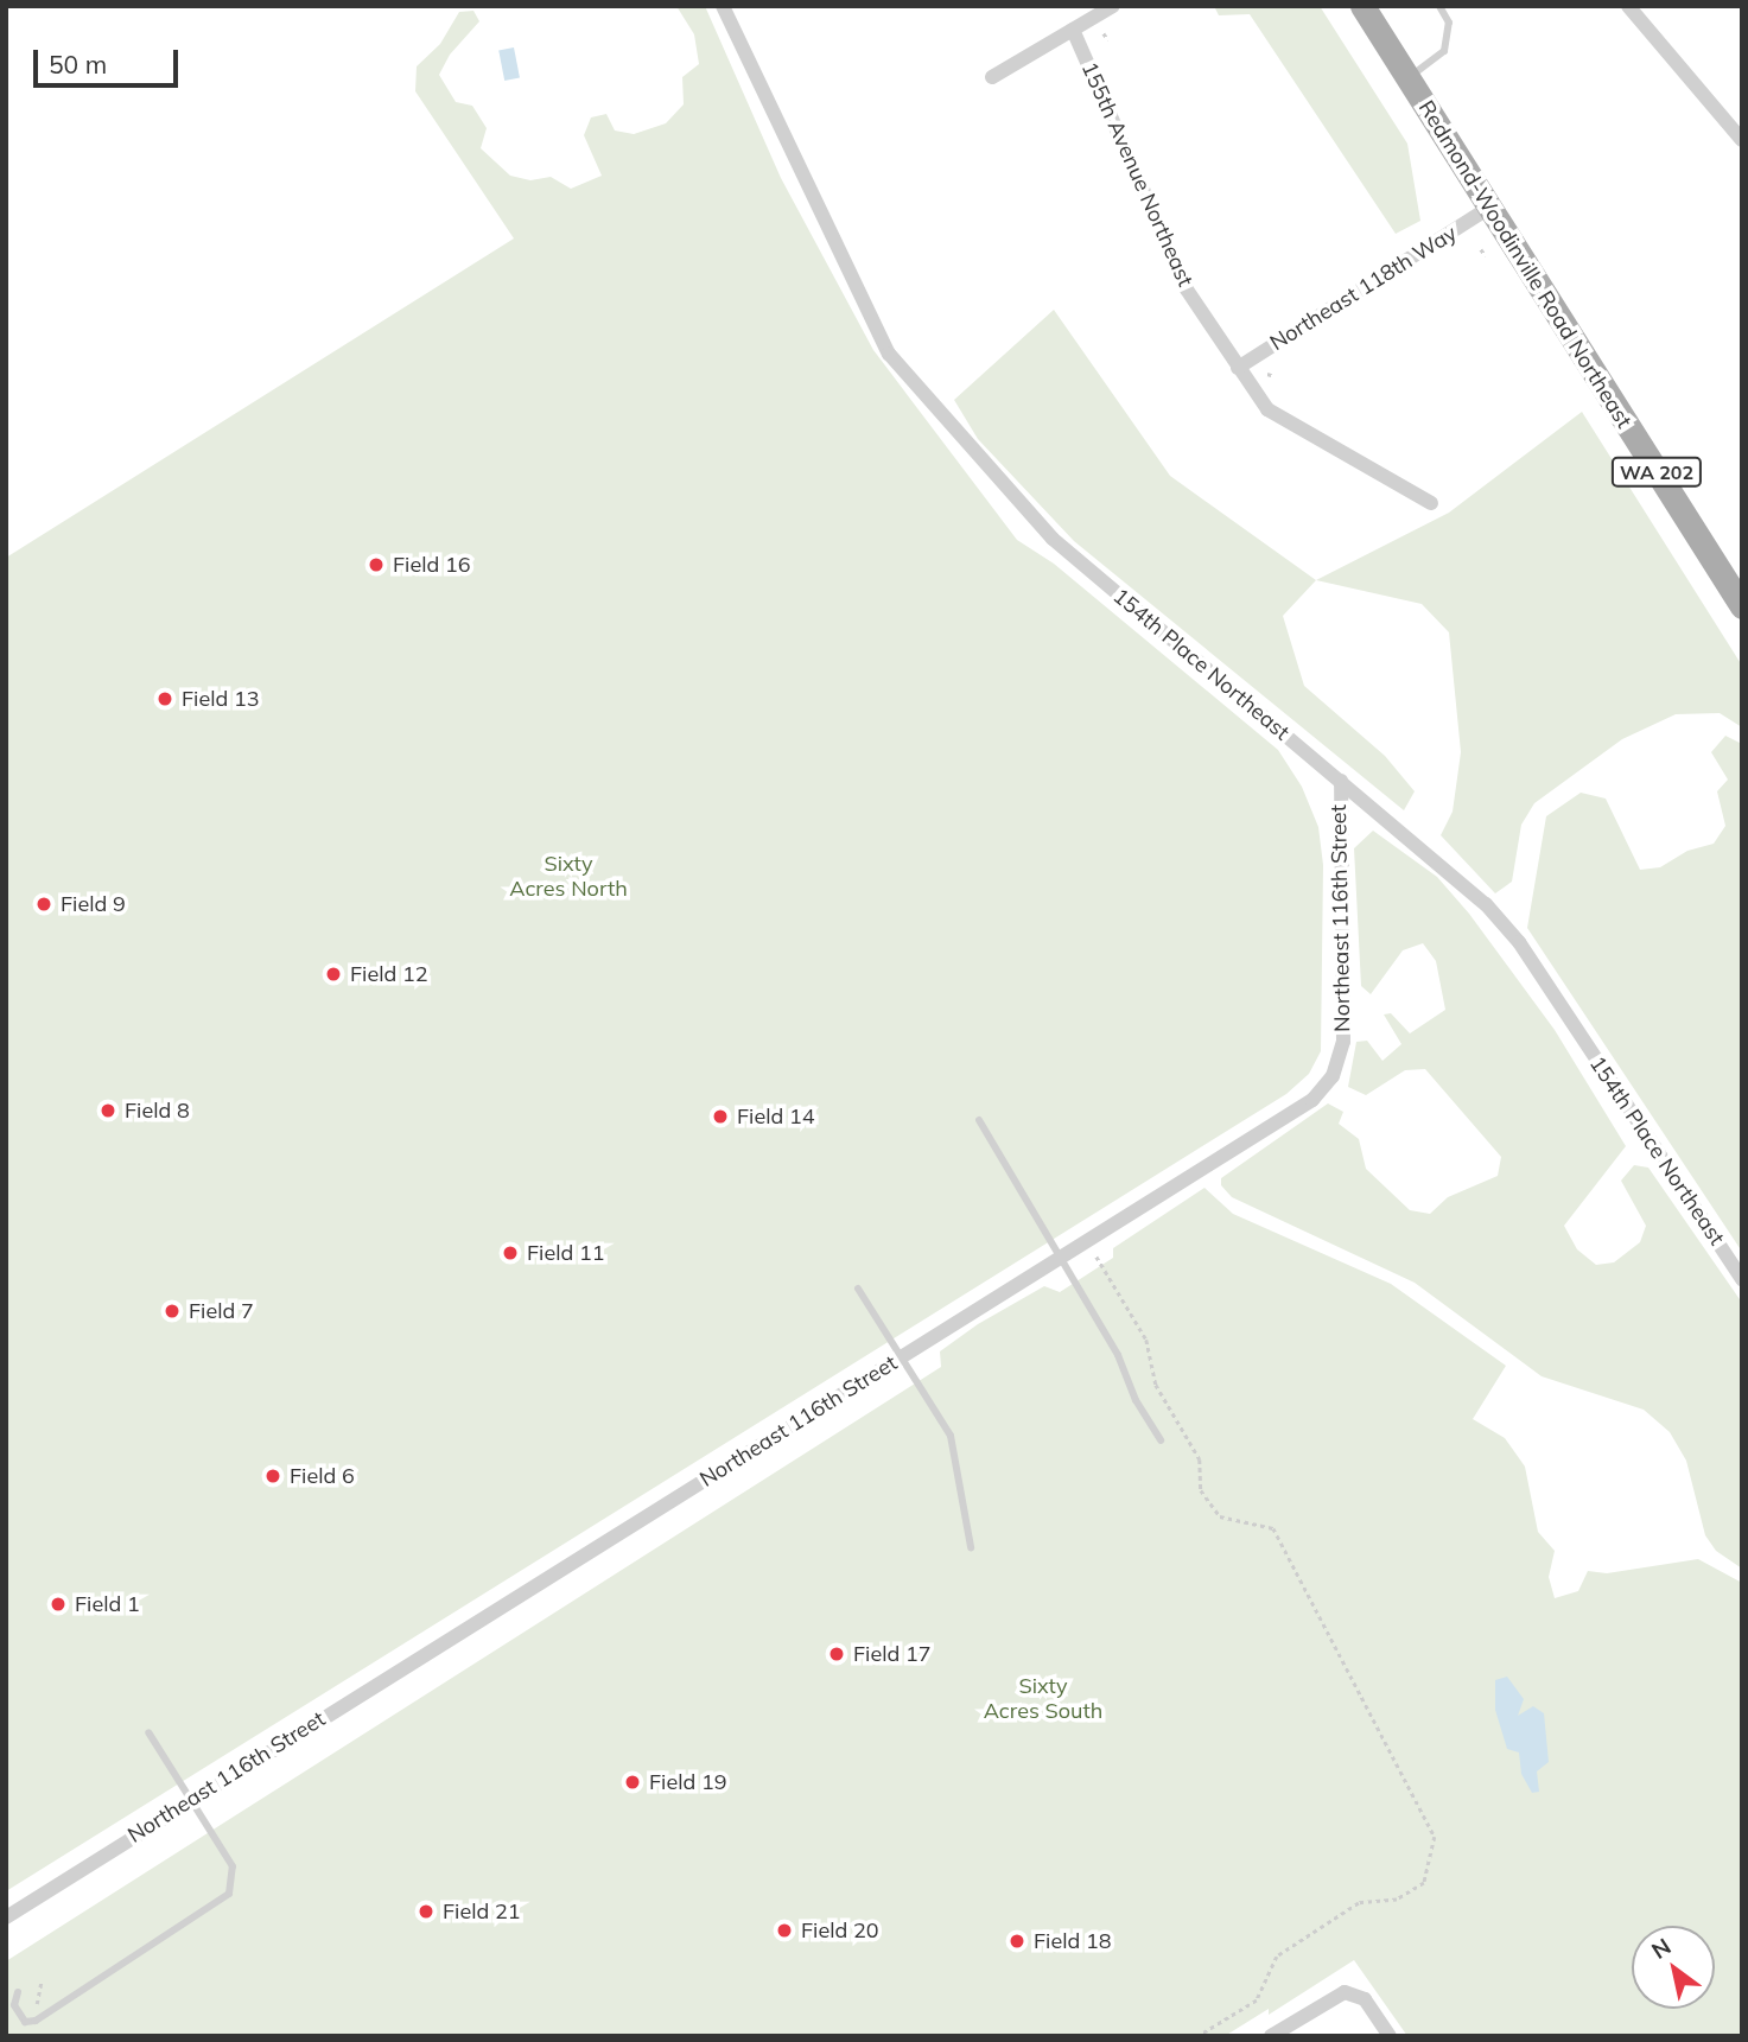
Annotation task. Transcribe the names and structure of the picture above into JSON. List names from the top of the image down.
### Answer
{
  "streets": {
    "main road": ["Redmond-Woodinville Road Northeast", "WA 202"],
    "street": [
      "155th Avenue Northeast",
      "Northeast 118th Way",
      "154th Place Northeast",
      "Northeast 116th Street"
    ]
  },
  "crossings": [
    ["155th Avenue Northeast", "Northeast 118th Way"],
    ["Redmond-Woodinville Road Northeast", "Northeast 118th Way"],
    ["154th Place Northeast", "Northeast 116th Street"]
  ],
  "parks": ["Sixty Acres North", "Sixty Acres South"],
  "places": [
    "Field 16",
    "Field 13",
    "Field 9",
    "Field 12",
    "Field 8",
    "Field 14",
    "Field 11",
    "Field 7",
    "Field 6",
    "Field 1",
    "Field 17",
    "Field 19",
    "Field 21",
    "Field 20",
    "Field 18"
  ],
  "scale_bar": "50 m",
  "north": "top left"
}
